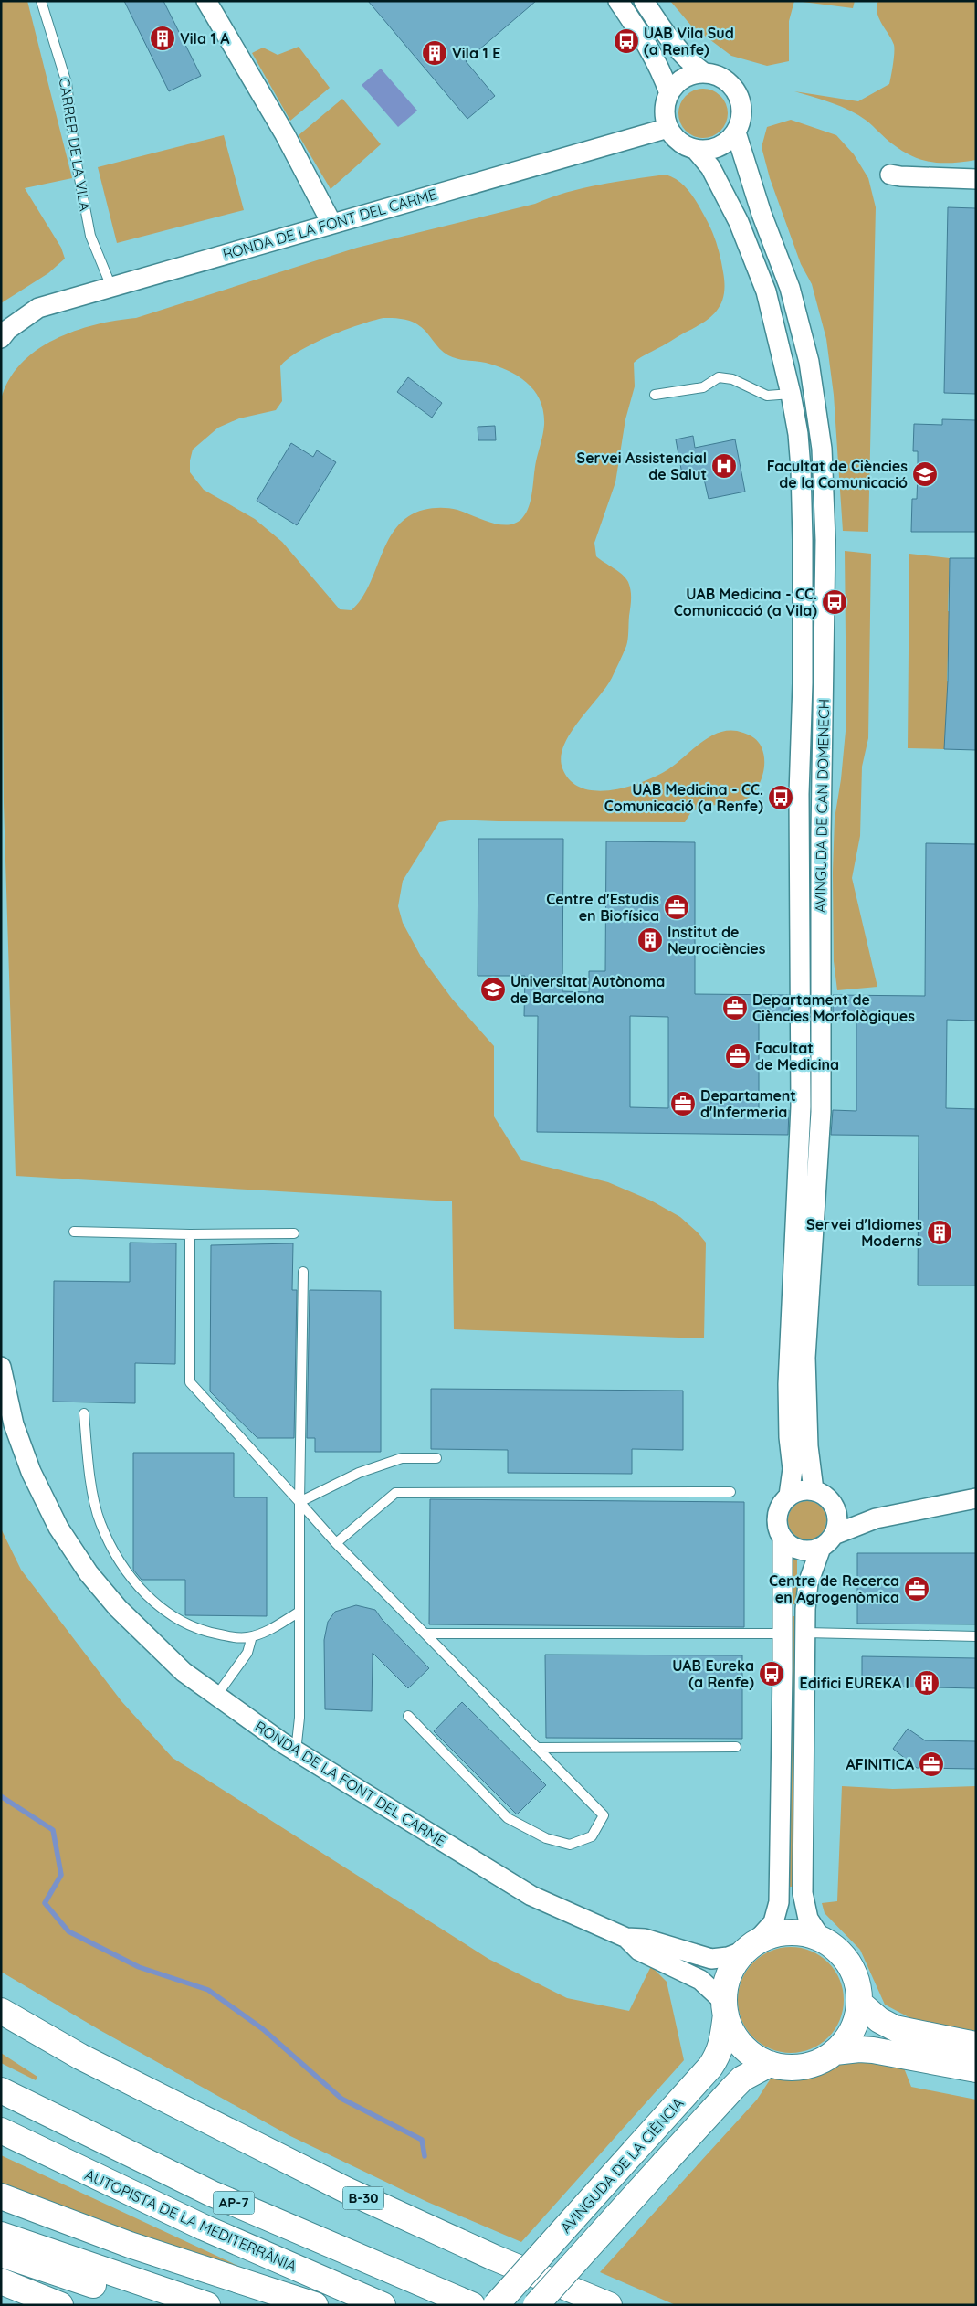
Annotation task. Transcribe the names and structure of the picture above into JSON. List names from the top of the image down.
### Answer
{
  "streets": {
    "main road": [
      "AVINGUDA DE LA CIÈNCIA",
      "B-30",
      "AP-7",
      "AUTOPISTA DE LA MEDITERRÀNIA"
    ],
    "street": ["RONDA DE LA FONT DEL CARME", "AVINGUDA DE CAN DOMENECH"],
    "lane": ["CARRER DE LA VILA"]
  },
  "crossings": [
    ["CARRER DE LA VILA", "RONDA DE LA FONT DEL CARME"],
    ["RONDA DE LA FONT DEL CARME", "AVINGUDA DE CAN DOMENECH"],
    ["RONDA DE LA FONT DEL CARME", "AVINGUDA DE LA CIÈNCIA"]
  ],
  "places": {
    "building": [
      "Vila 1 A",
      "Vila 1 E",
      "Institut de Neurociències",
      "Servei d'Idiomes Moderns",
      "Edifici EUREKA I"
    ],
    "bus stop": [
      "UAB Vila Sud (a Renfe)",
      "UAB Medicina - CC. Comunicació (a Vila)",
      "UAB Medicina - CC. Comunicació (a Renfe)",
      "UAB Eureka (a Renfe)"
    ],
    "hospital": ["Servei Assistencial de Salut"],
    "school or university": ["Facultat de Ciències de la Comunicació", "Universitat Autònoma de Barcelona"],
    "office": [
      "Centre d'Estudis en Biofísica",
      "Departament de Ciències Morfològiques",
      "Facultat de Medicina",
      "Departament d'Infermeria",
      "Centre de Recerca en Agrogenòmica",
      "AFINITICA"
    ]
  }
}
